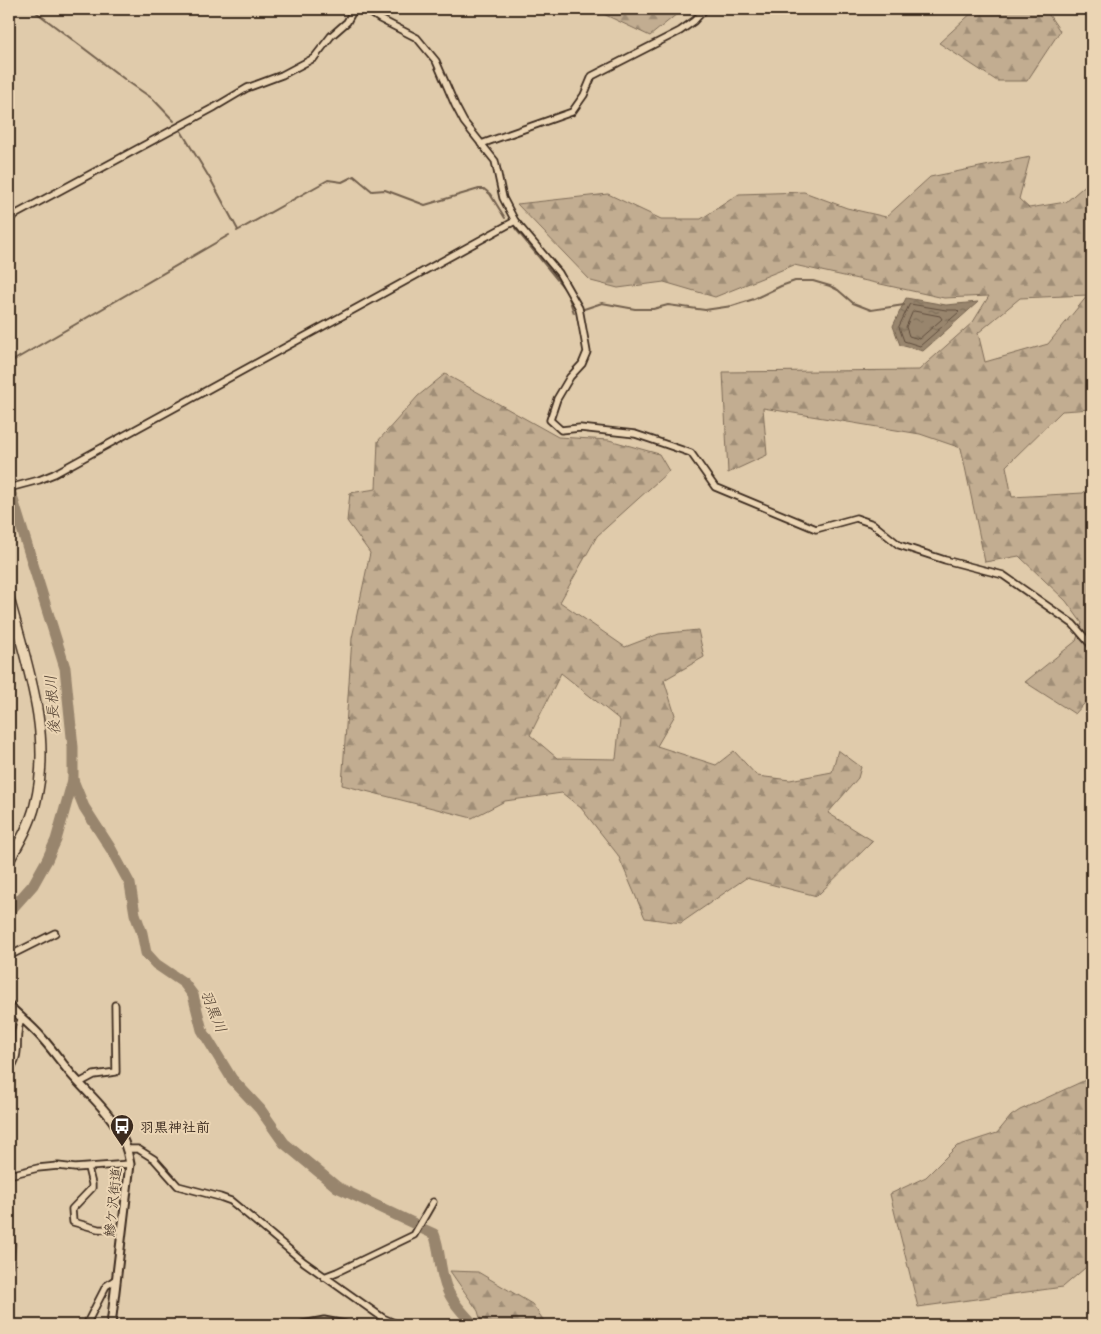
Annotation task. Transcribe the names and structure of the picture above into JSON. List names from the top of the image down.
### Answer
{
  "streets": {
    "street": ["鰺ケ沢街道"]
  },
  "water": ["後長根川", "羽黒川"],
  "places": {
    "bus stop": ["羽黒神社前"]
  }
}
